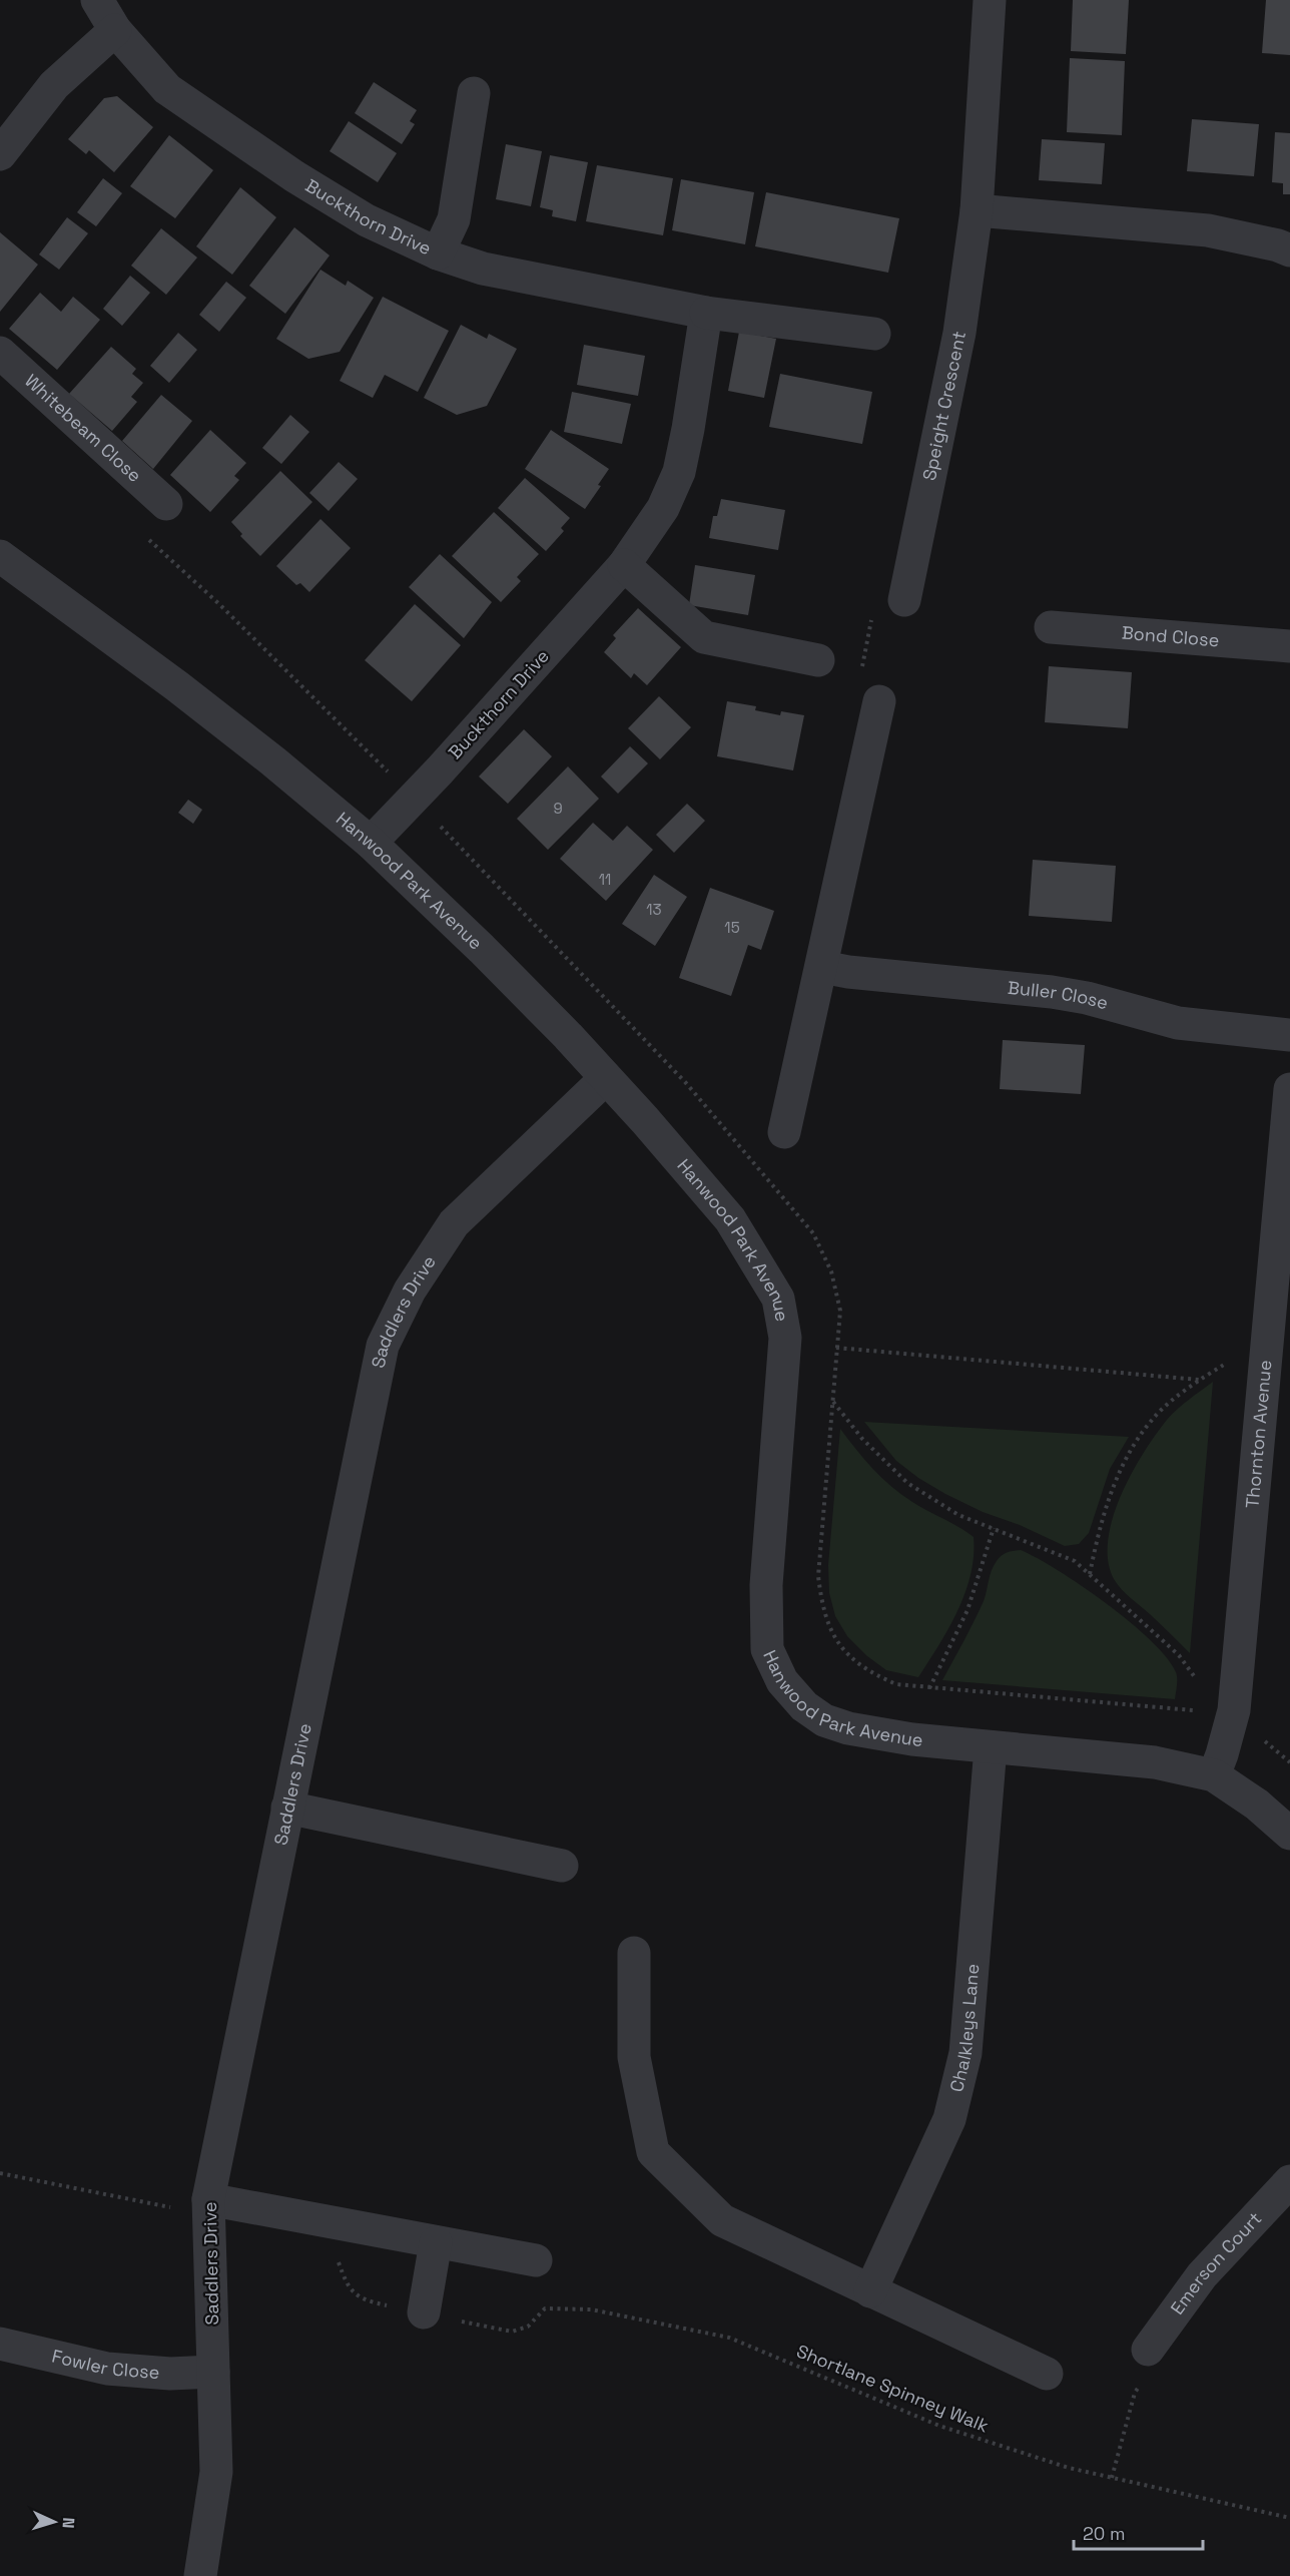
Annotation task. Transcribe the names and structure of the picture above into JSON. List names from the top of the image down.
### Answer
{
  "streets": {
    "street": [
      "Buckthorn Drive",
      "Speight Crescent",
      "Whitebeam Close",
      "Bond Close",
      "Hanwood Park Avenue",
      "Buller Close",
      "Saddlers Drive",
      "Thornton Avenue",
      "Chalkleys Lane",
      "Emerson Court",
      "Fowler Close"
    ],
    "path": ["Shortlane Spinney Walk"]
  },
  "crossings": [
    ["Buckthorn Drive", "Hanwood Park Avenue"],
    ["Hanwood Park Avenue", "Saddlers Drive"],
    ["Hanwood Park Avenue", "Thornton Avenue"],
    ["Hanwood Park Avenue", "Chalkleys Lane"],
    ["Saddlers Drive", "Fowler Close"]
  ],
  "house_numbers": [
    "9",
    "11",
    "13",
    "15"
  ],
  "scale_bar": "20 m",
  "north": "right"
}
